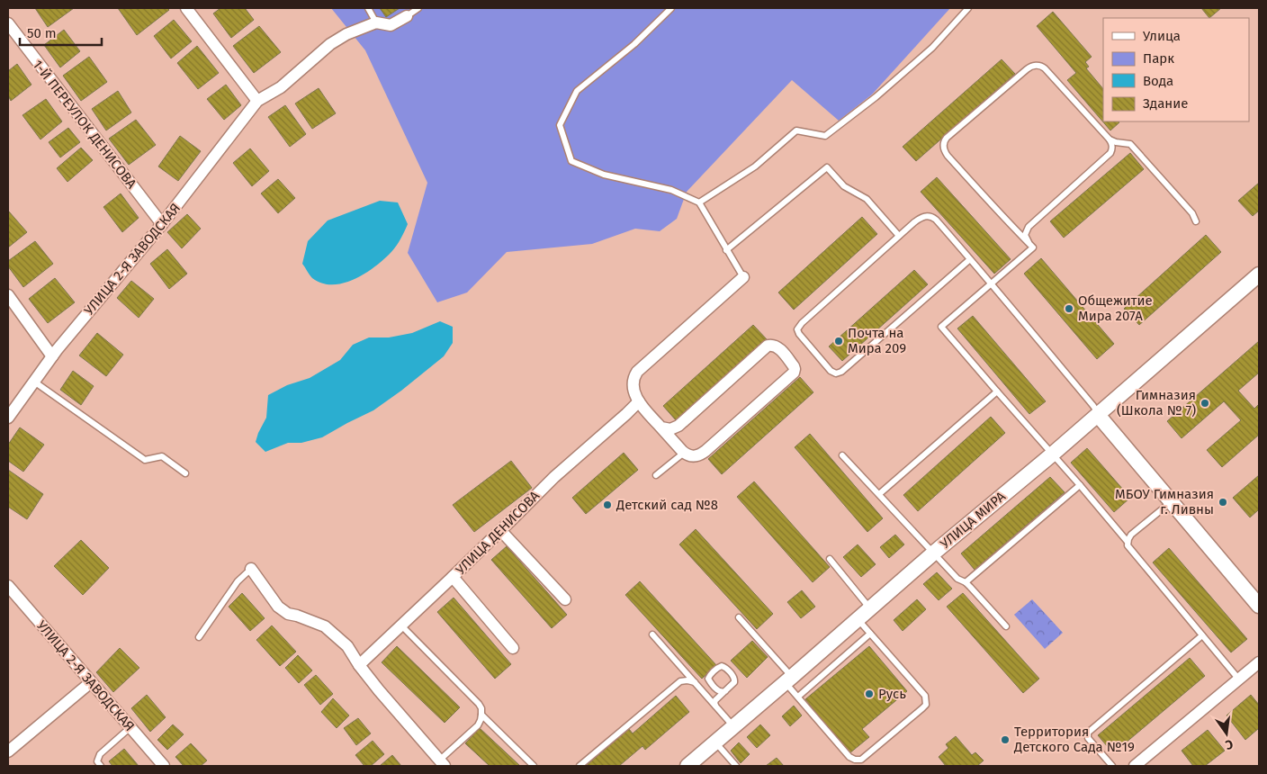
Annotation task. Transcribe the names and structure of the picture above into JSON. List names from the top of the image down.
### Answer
{
  "streets": {
    "street": [
      "1-Й ПЕРЕУЛОК ДЕНИСОВА",
      "УЛИЦА 2-Я ЗАВОДСКАЯ",
      "УЛИЦА МИРА",
      "УЛИЦА ДЕНИСОВА"
    ]
  },
  "crossings": [
    ["1-Й ПЕРЕУЛОК ДЕНИСОВА", "УЛИЦА 2-Я ЗАВОДСКАЯ"]
  ],
  "places": [
    "Общежитие Мира 207А",
    "Почта на Мира 209",
    "Гимназия (Школа № 7)",
    "МБОУ Гимназия г. Ливны",
    "Детский сад №8",
    "Русь",
    "Территория Детского Сада №19"
  ],
  "legend": [
    "Улица",
    "Парк",
    "Вода",
    "Здание"
  ],
  "scale_bar": "50 m",
  "north": "bottom"
}
